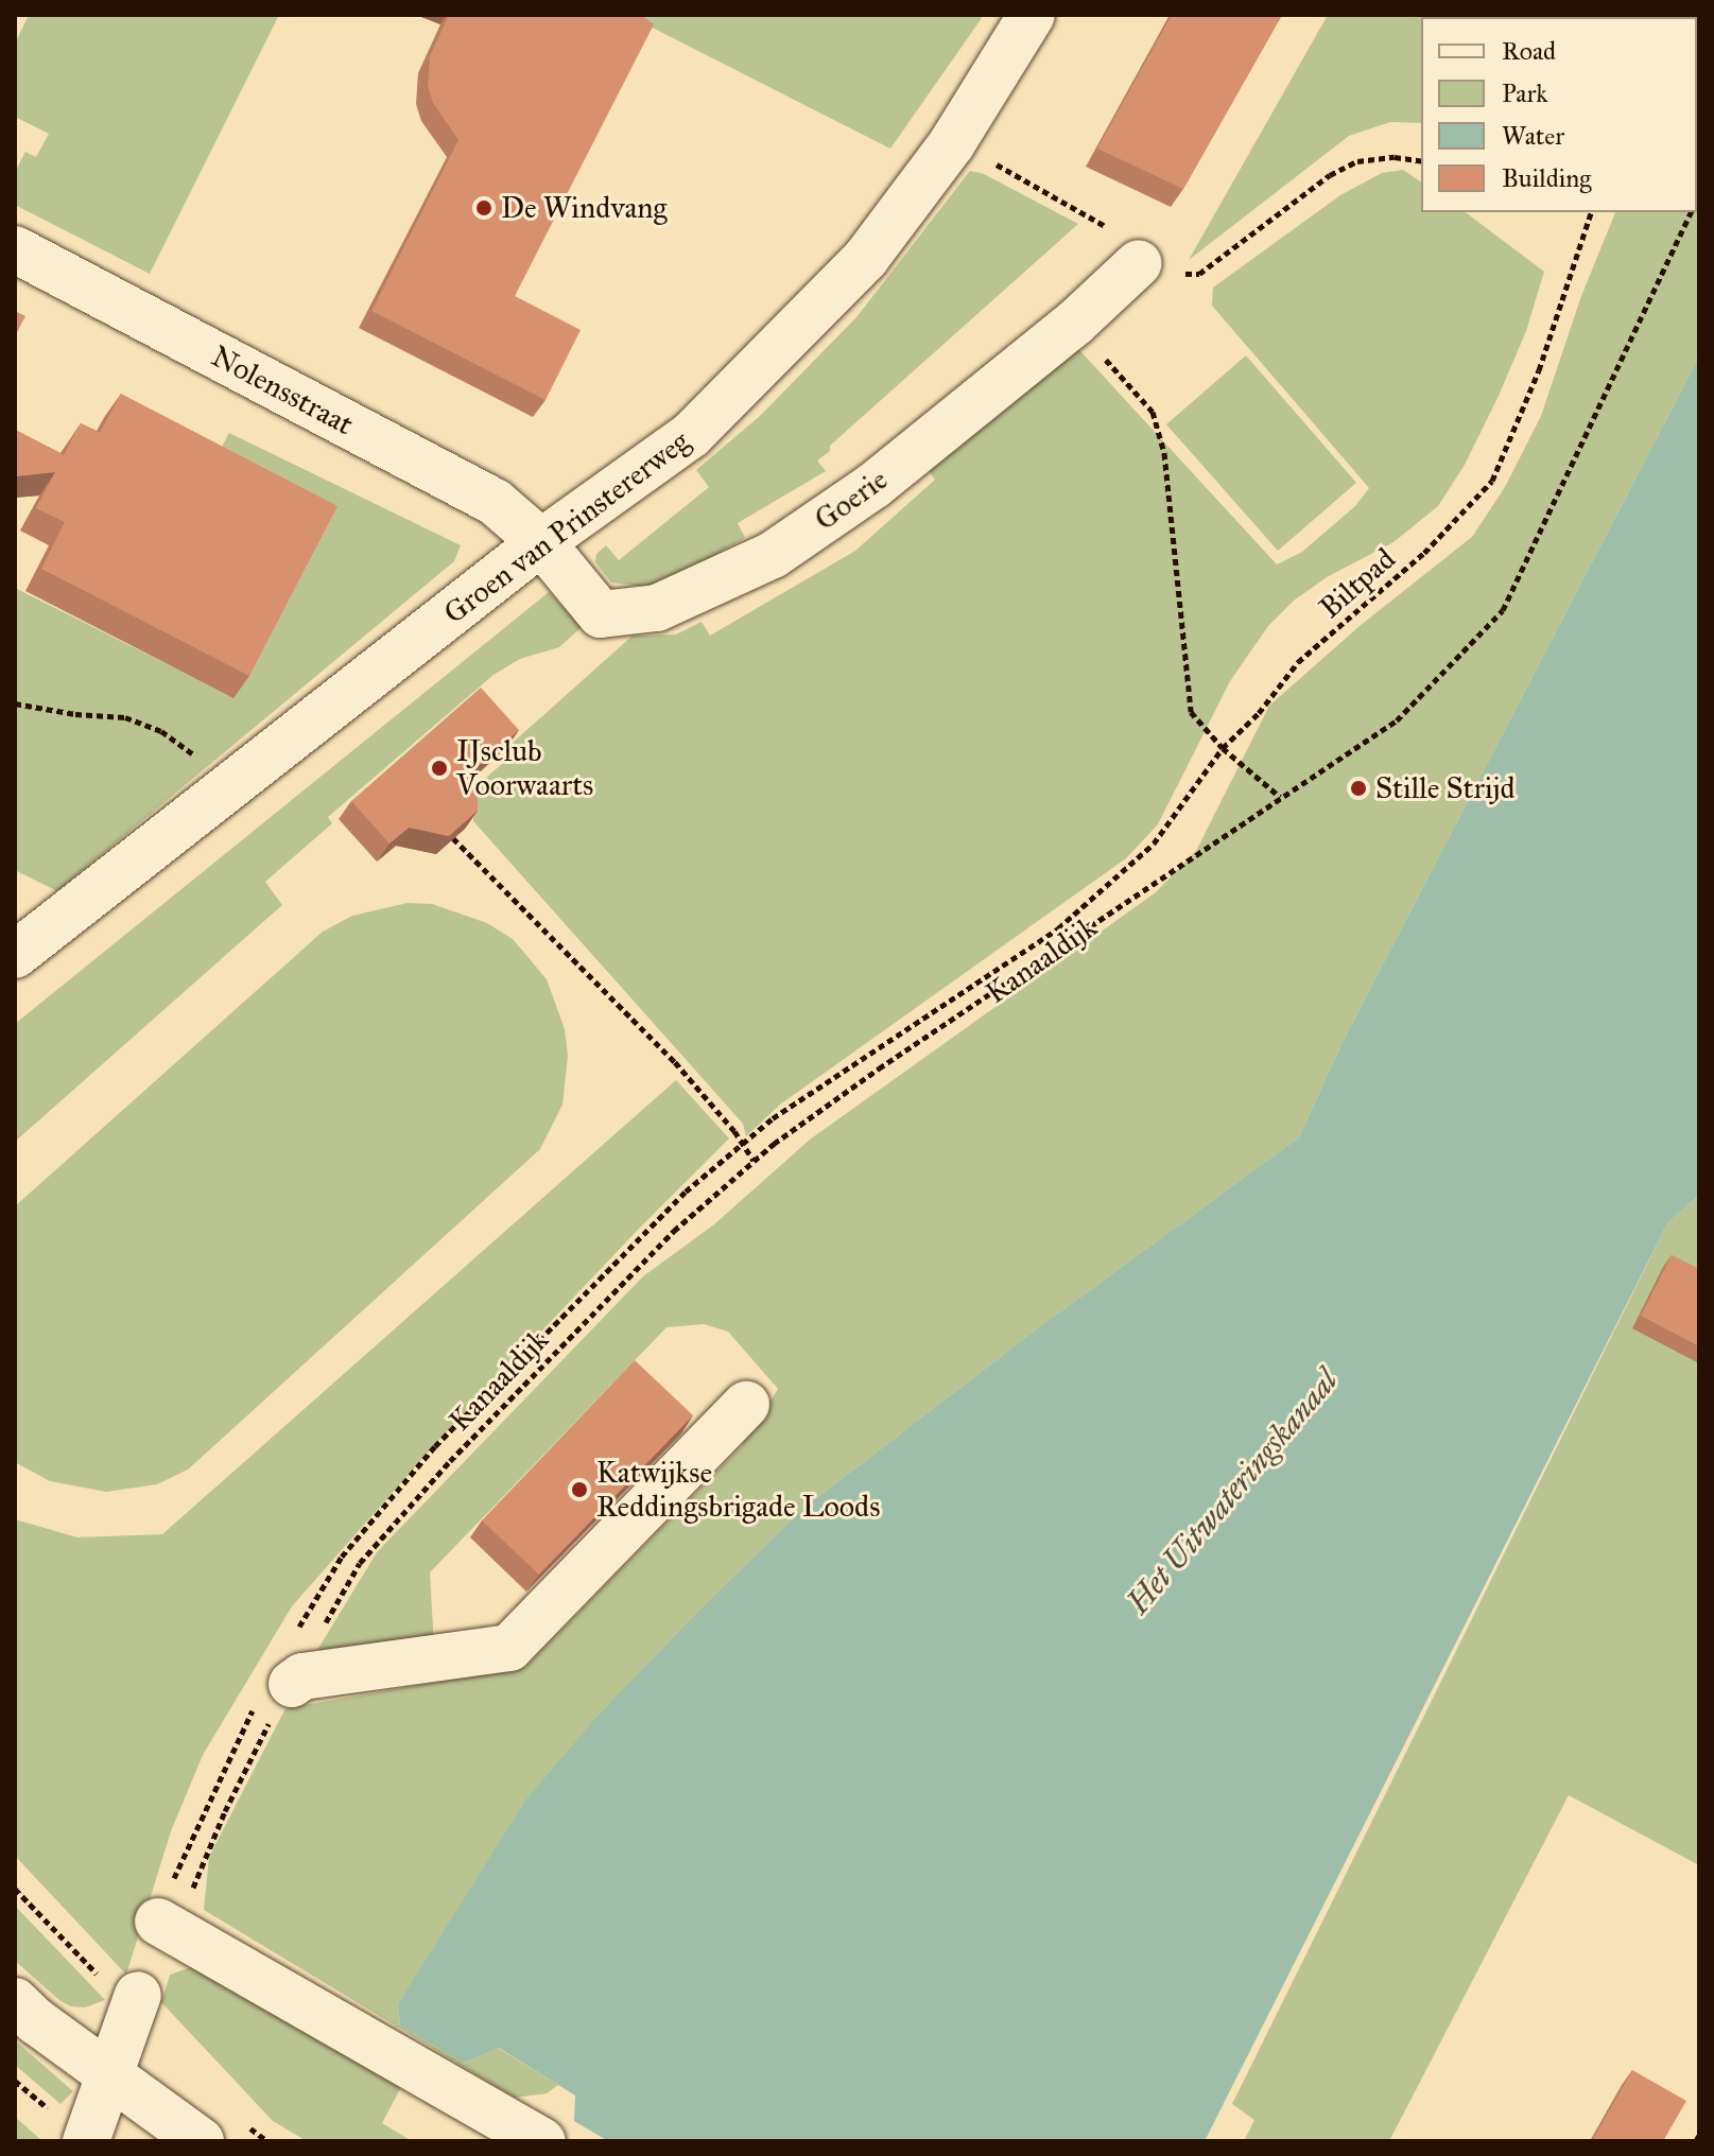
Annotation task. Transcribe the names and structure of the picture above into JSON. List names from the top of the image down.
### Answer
{
  "streets": {
    "street": ["Nolensstraat", "Goerie", "Groen van Prinstererweg"],
    "path": ["Biltpad", "Kanaaldijk"]
  },
  "crossings": [
    ["Nolensstraat", "Goerie"],
    ["Nolensstraat", "Groen van Prinstererweg"],
    ["Goerie", "Groen van Prinstererweg"],
    ["Biltpad", "Kanaaldijk"]
  ],
  "water": ["Het Uitwateringskanaal"],
  "places": [
    "De Windvang",
    "IJsclub Voorwaarts",
    "Stille Strijd",
    "Katwijkse Reddingsbrigade Loods"
  ],
  "legend": [
    "Road",
    "Park",
    "Water",
    "Building"
  ]
}
